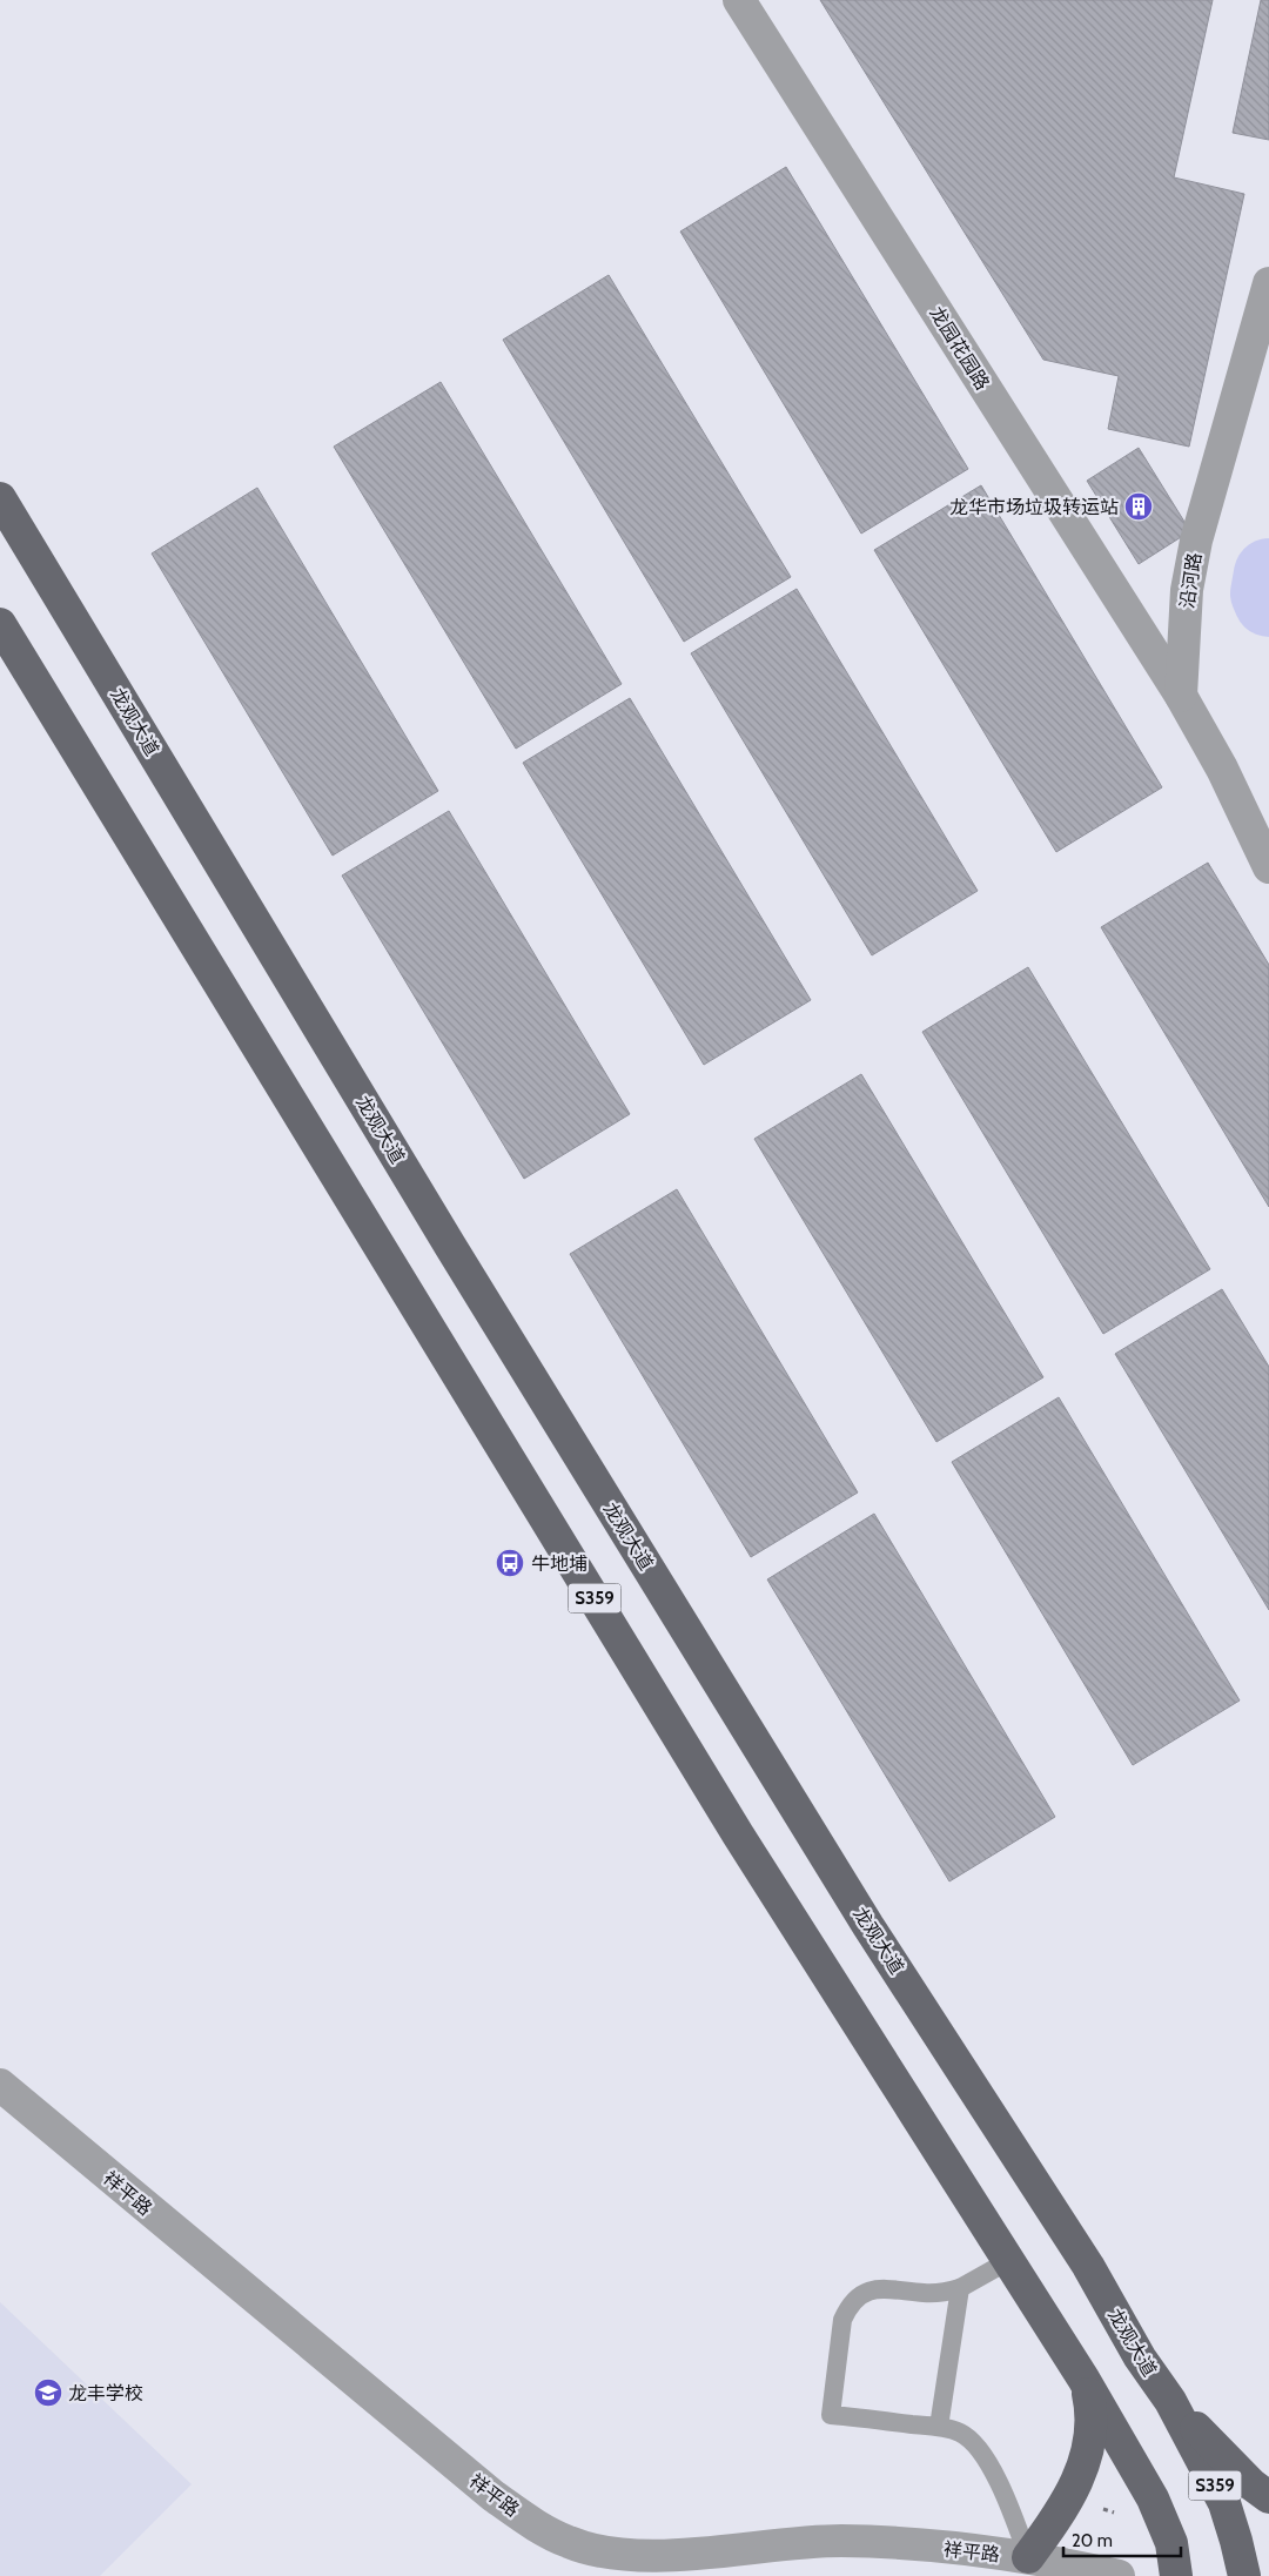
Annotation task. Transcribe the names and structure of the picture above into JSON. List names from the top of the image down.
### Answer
{
  "streets": {
    "main road": ["龙观大道", "S359"],
    "street": ["龙园花园路", "沿河路", "祥平路"]
  },
  "crossings": [
    ["龙园花园路", "沿河路"]
  ],
  "places": {
    "building": ["龙华市场垃圾转运站"],
    "bus stop": ["牛地埔"],
    "school or university": ["龙丰学校"]
  },
  "scale_bar": "20 m"
}
